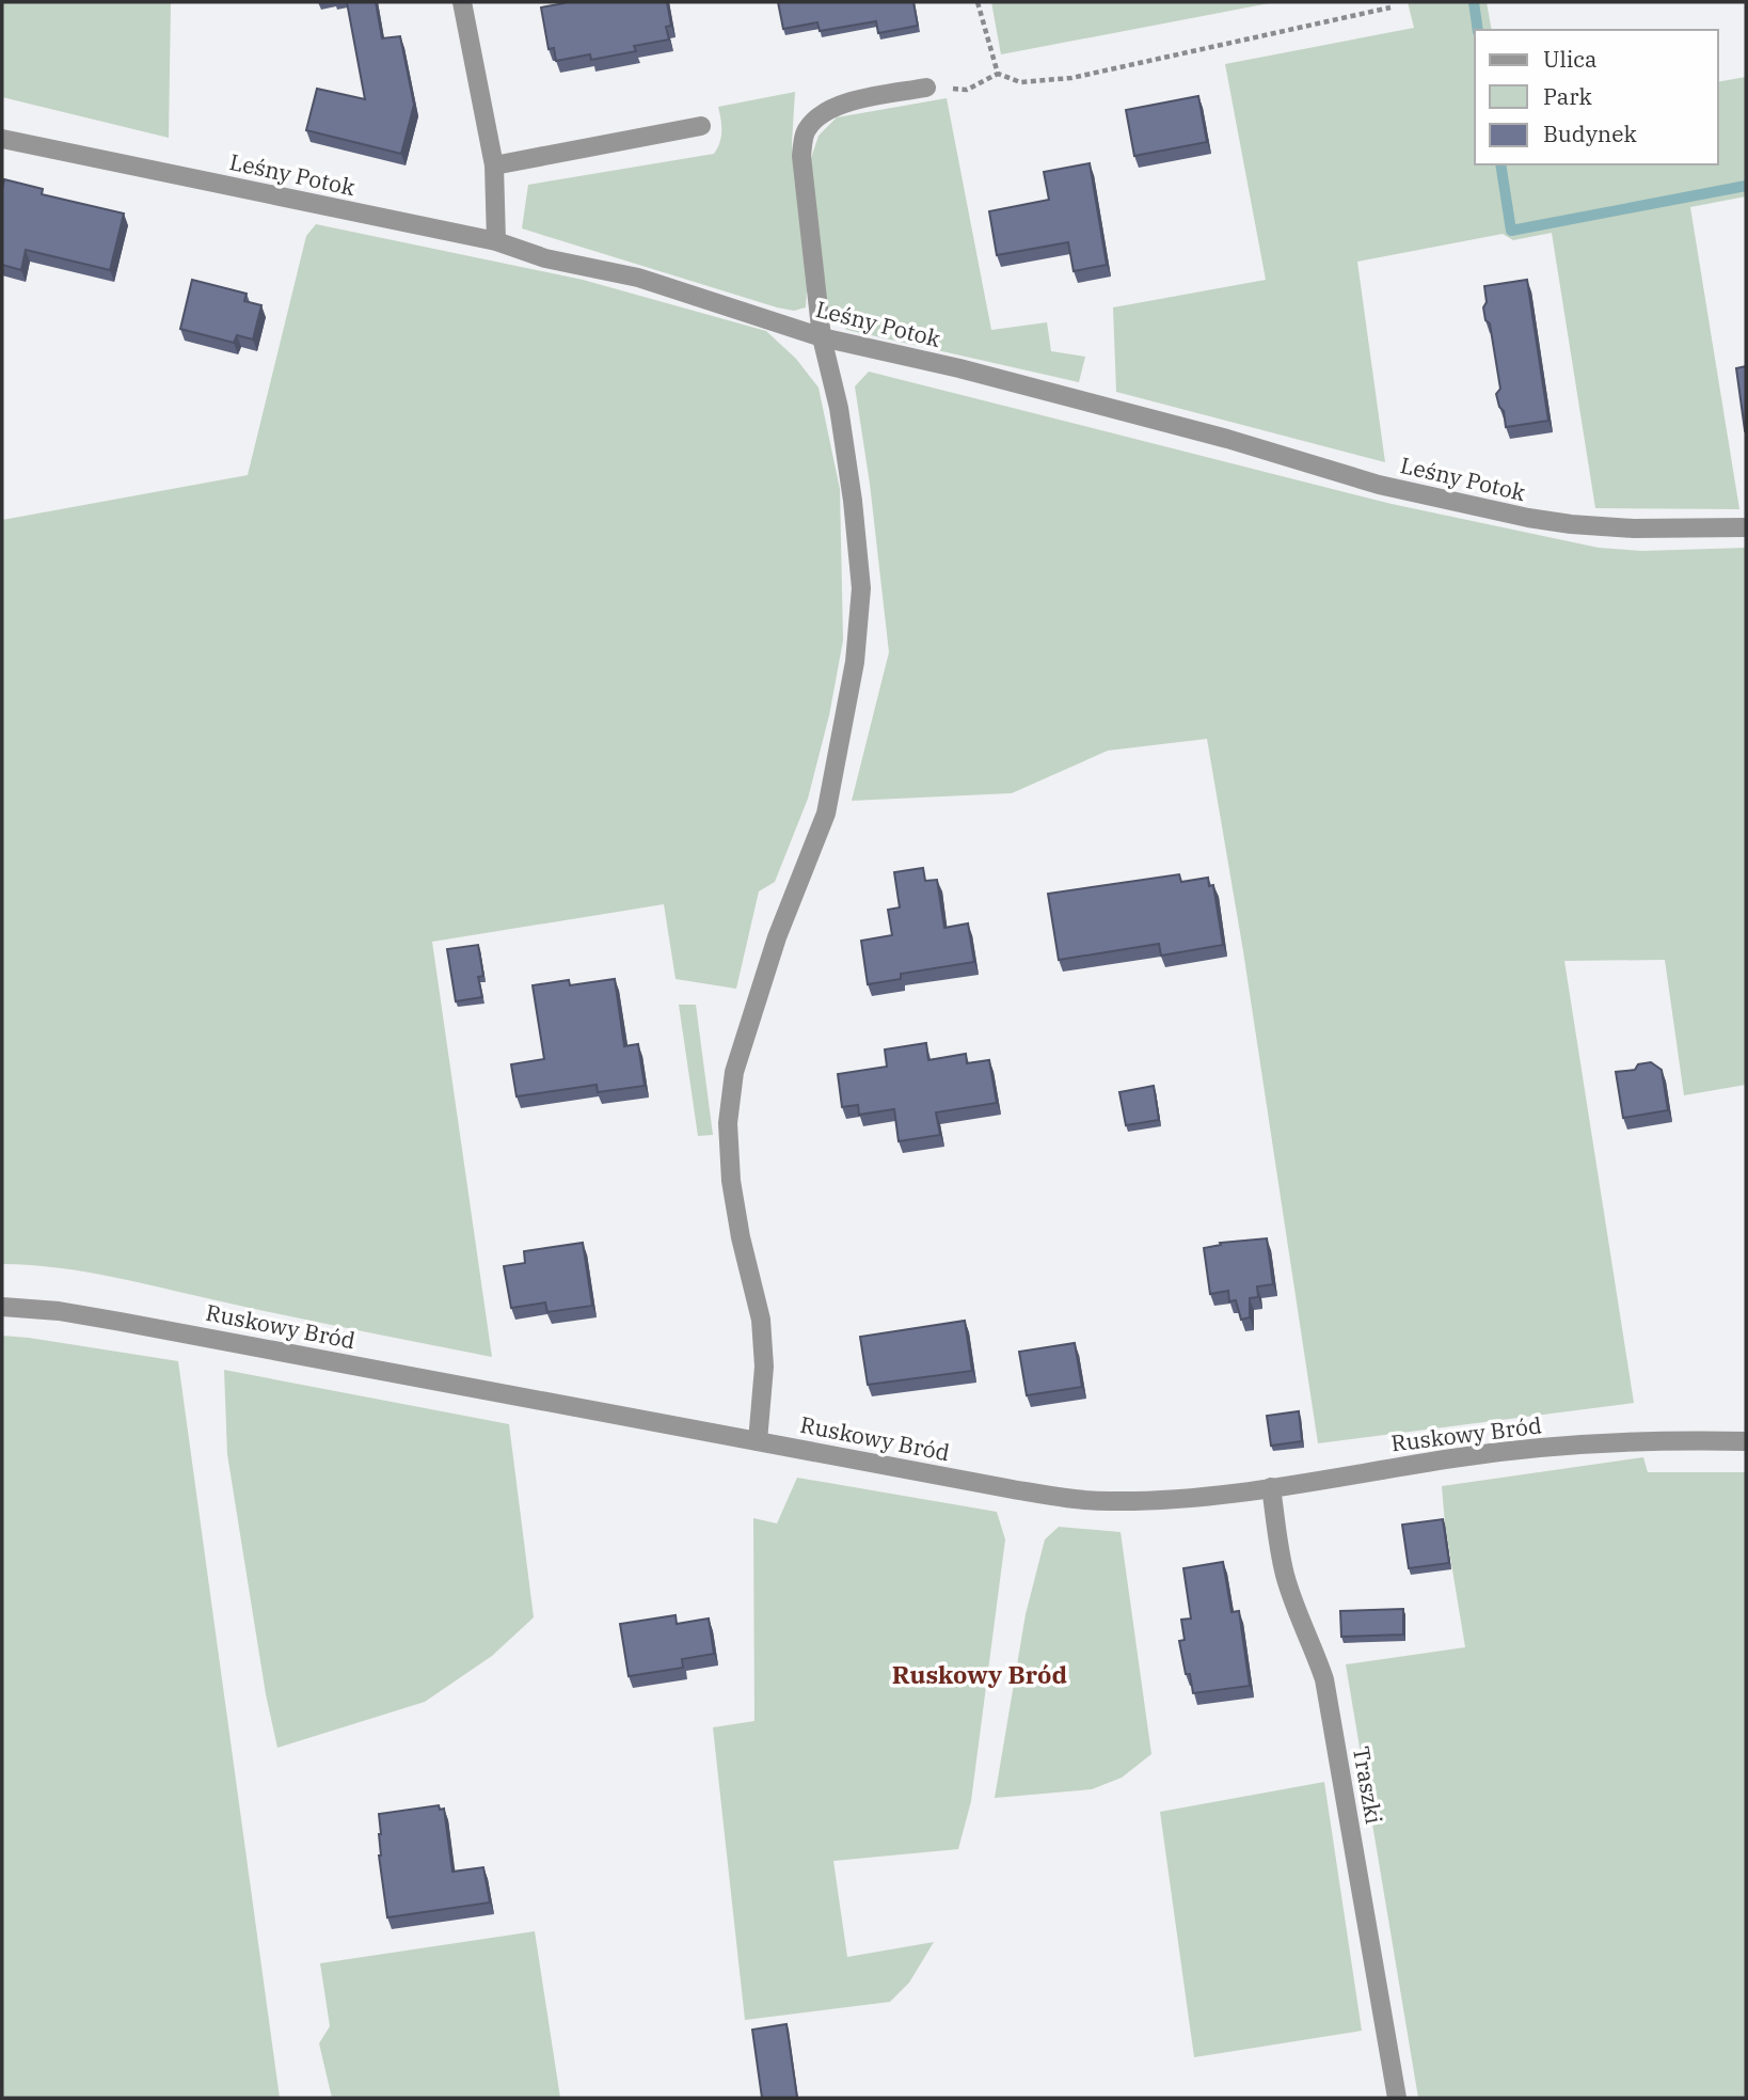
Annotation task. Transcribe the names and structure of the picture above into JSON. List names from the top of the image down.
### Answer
{
  "streets": {
    "street": ["Leśny Potok", "Ruskowy Bród", "Traszki"]
  },
  "crossings": [
    ["Ruskowy Bród", "Traszki"]
  ],
  "districts": ["Ruskowy Bród"],
  "legend": ["Ulica", "Park", "Budynek"]
}
